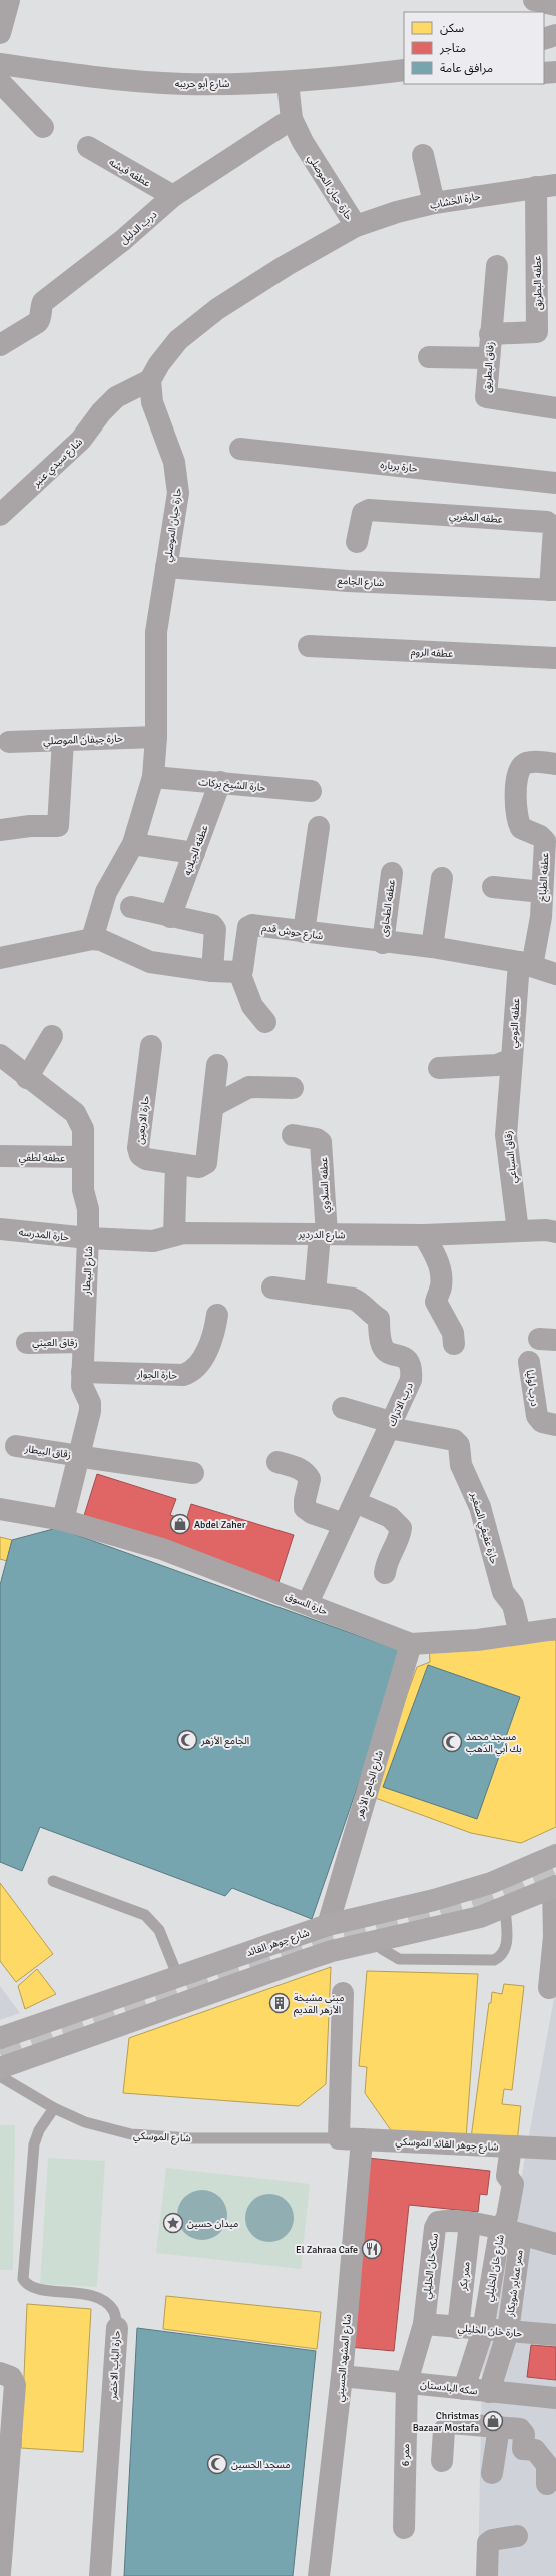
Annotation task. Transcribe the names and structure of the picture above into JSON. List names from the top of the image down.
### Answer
{
  "streets": {
    "main road": ["شارع جوهر القائد"],
    "street": [
      "شارع أبو حريبه",
      "عطفه فيشه",
      "حارة حيان الموصلي",
      "حارة الخشاب",
      "درب الدليل",
      "عطفه البطريق",
      "زقاق البطريق",
      "شارع سيدي عنبر",
      "حارة برباره",
      "عطفه المغربي",
      "شارع الجامع",
      "عطفه الروم",
      "حارة جيفان الموصلي",
      "حارة الشيخ بركات",
      "عطفه الجبلايه",
      "عطفه الطباخ",
      "عطفه الطحاوى",
      "شارع حوش قدم",
      "عطفه التومي",
      "حارة الاربعين",
      "عطفه لطفي",
      "زقاق السباعي",
      "عطفه السلاوي",
      "حارة المدرسه",
      "شارع الدردير",
      "شارع البيطار",
      "زقاق العيني",
      "حارة الجوار",
      "درب لوليا",
      "درب الاتراك",
      "زقاق البيطار",
      "حارة عفيفي الصغير",
      "حارة السوق",
      "شارع الجامع الأزهر",
      "شارع جوهر القائد الموسكي",
      "سكه خان الخليلي",
      "شارع خان الخليلي",
      "ممر بكر",
      "ممر عماير شويكار",
      "حارة خان الخليلي",
      "شارع المشهد الحسيني",
      "حارة الباب الاخضر",
      "سكه البادستان",
      "ممر 6"
    ],
    "lane": ["شارع الموسكي"]
  },
  "crossings": [
    ["شارع أبو حريبه", "حارة حيان الموصلي"],
    ["عطفه فيشه", "درب الدليل"],
    ["حارة حيان الموصلي", "حارة الخشاب"],
    ["حارة حيان الموصلي", "درب الدليل"],
    ["حارة حيان الموصلي", "شارع سيدي عنبر"],
    ["حارة حيان الموصلي", "شارع الجامع"],
    ["حارة حيان الموصلي", "حارة جيفان الموصلي"],
    ["حارة حيان الموصلي", "حارة الشيخ بركات"],
    ["حارة الخشاب", "عطفه البطريق"],
    ["عطفه البطريق", "زقاق البطريق"],
    ["عطفه المغربي", "شارع الجامع"],
    ["حارة الشيخ بركات", "عطفه الجبلايه"],
    ["عطفه الطباخ", "شارع حوش قدم"],
    ["عطفه الطباخ", "عطفه التومي"],
    ["عطفه الطحاوى", "شارع حوش قدم"],
    ["شارع حوش قدم", "عطفه التومي"],
    ["عطفه التومي", "زقاق السباعي"],
    ["عطفه لطفي", "شارع البيطار"],
    ["زقاق السباعي", "شارع الدردير"],
    ["عطفه السلاوي", "شارع الدردير"],
    ["حارة المدرسه", "شارع الدردير"],
    ["حارة المدرسه", "شارع البيطار"],
    ["شارع الدردير", "شارع البيطار"],
    ["شارع البيطار", "زقاق العيني"],
    ["شارع البيطار", "حارة الجوار"],
    ["شارع البيطار", "زقاق البيطار"],
    ["شارع البيطار", "حارة السوق"],
    ["درب الاتراك", "حارة عفيفي الصغير"],
    ["درب الاتراك", "حارة السوق"],
    ["حارة عفيفي الصغير", "حارة السوق"],
    ["حارة السوق", "شارع الجامع الأزهر"],
    ["شارع الجامع الأزهر", "شارع جوهر القائد"],
    ["شارع الموسكي", "شارع جوهر القائد الموسكي"],
    ["شارع الموسكي", "حارة الباب الاخضر"],
    ["شارع جوهر القائد الموسكي", "شارع خان الخليلي"],
    ["شارع جوهر القائد الموسكي", "شارع المشهد الحسيني"],
    ["سكه خان الخليلي", "شارع خان الخليلي"],
    ["سكه خان الخليلي", "ممر بكر"],
    ["سكه خان الخليلي", "ممر عماير شويكار"],
    ["سكه خان الخليلي", "حارة خان الخليلي"],
    ["سكه خان الخليلي", "سكه البادستان"],
    ["سكه خان الخليلي", "ممر 6"],
    ["شارع خان الخليلي", "ممر عماير شويكار"],
    ["شارع خان الخليلي", "حارة خان الخليلي"],
    ["شارع خان الخليلي", "سكه البادستان"],
    ["ممر بكر", "حارة خان الخليلي"],
    ["ممر عماير شويكار", "حارة خان الخليلي"],
    ["ممر عماير شويكار", "سكه البادستان"],
    ["شارع المشهد الحسيني", "سكه البادستان"],
    ["سكه البادستان", "ممر 6"]
  ],
  "places": {
    "shop": ["Abdel Zaher", "Christmas Bazaar Mostafa"],
    "mosque": ["الجامع الأزهر", "مسجد محمد بك أبي الذهب", "مسجد الحسين"],
    "building": ["مبنى مشيخة الأزهر القديم"],
    "place": ["ميدان حسين"],
    "restaurant": ["El Zahraa Cafe"]
  },
  "legend": ["سكن", "متاجر", "مرافق عامة"]
}
